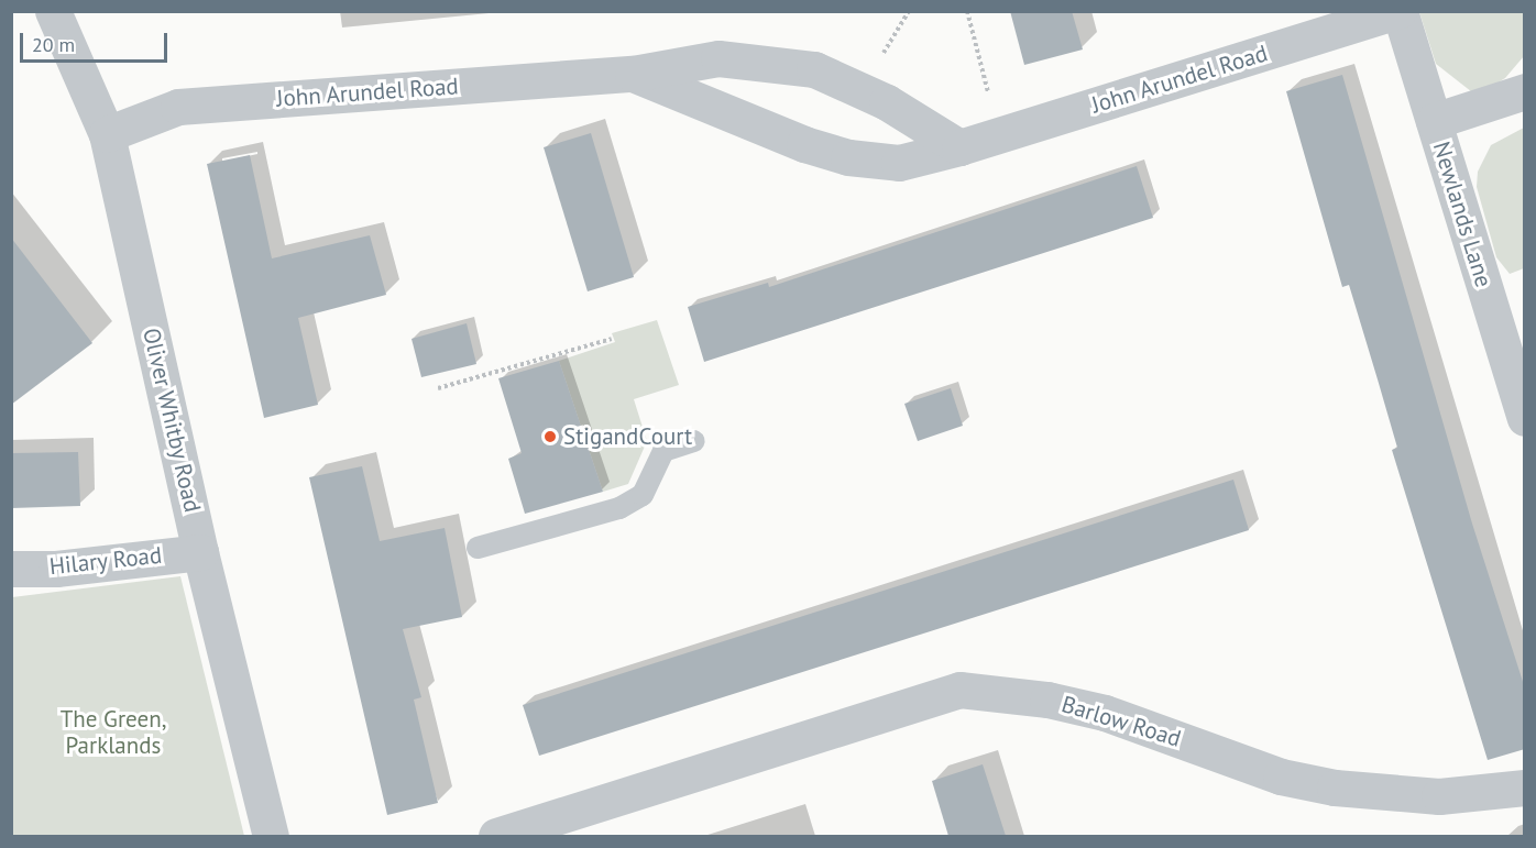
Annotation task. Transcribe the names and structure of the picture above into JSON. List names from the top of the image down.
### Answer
{
  "streets": {
    "street": [
      "John Arundel Road",
      "Newlands Lane",
      "Oliver Whitby Road",
      "Hilary Road",
      "Barlow Road"
    ]
  },
  "crossings": [
    ["John Arundel Road", "Newlands Lane"],
    ["John Arundel Road", "Oliver Whitby Road"],
    ["Oliver Whitby Road", "Hilary Road"]
  ],
  "parks": ["The Green, Parklands"],
  "places": ["StigandCourt"],
  "scale_bar": "20 m"
}
